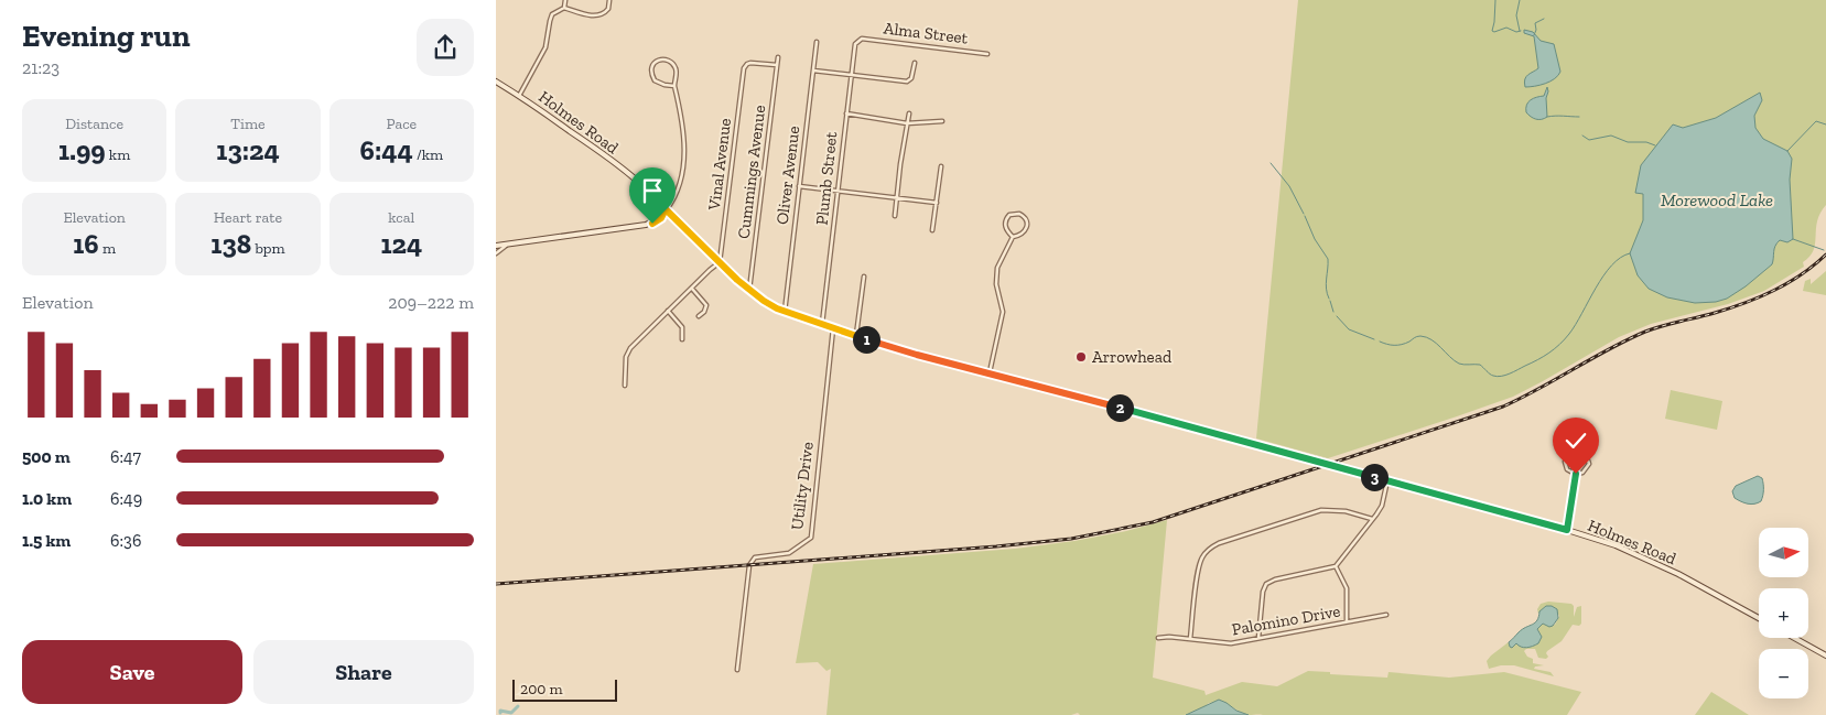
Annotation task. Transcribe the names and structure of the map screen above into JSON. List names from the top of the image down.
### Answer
{
  "streets": {
    "street": [
      "Alma Street",
      "Holmes Road",
      "Vinal Avenue",
      "Cummings Avenue",
      "Oliver Avenue",
      "Plumb Street",
      "Utility Drive",
      "Palomino Drive"
    ]
  },
  "crossings": [
    ["Alma Street", "Plumb Street"],
    ["Holmes Road", "Vinal Avenue"],
    ["Holmes Road", "Cummings Avenue"],
    ["Holmes Road", "Oliver Avenue"],
    ["Holmes Road", "Plumb Street"],
    ["Holmes Road", "Utility Drive"],
    ["Vinal Avenue", "Cummings Avenue"]
  ],
  "water": ["Morewood Lake"],
  "places": ["Arrowhead"],
  "scale_bar": "200 m",
  "north": "right",
  "page": {
    "heading": ["Evening run", "21:23"],
    "stats": [
      ["Distance", "1.99 km"],
      ["Time", "13:24"],
      ["Pace", "6:44 /km"],
      ["Elevation", "16 m"],
      ["Heart rate", "138 bpm"],
      ["kcal", "124"]
    ],
    "chart": ["Elevation", "209–222 m"],
    "pins": ["1", "2", "3"],
    "list": [
      {
        "name": "500 m",
        "note": "6:47"
      },
      {
        "name": "1.0 km",
        "note": "6:49"
      },
      {
        "name": "1.5 km",
        "note": "6:36"
      }
    ],
    "map_buttons": ["+", "−"],
    "buttons": ["Save", "Share"],
    "scale": "200 m"
  }
}
